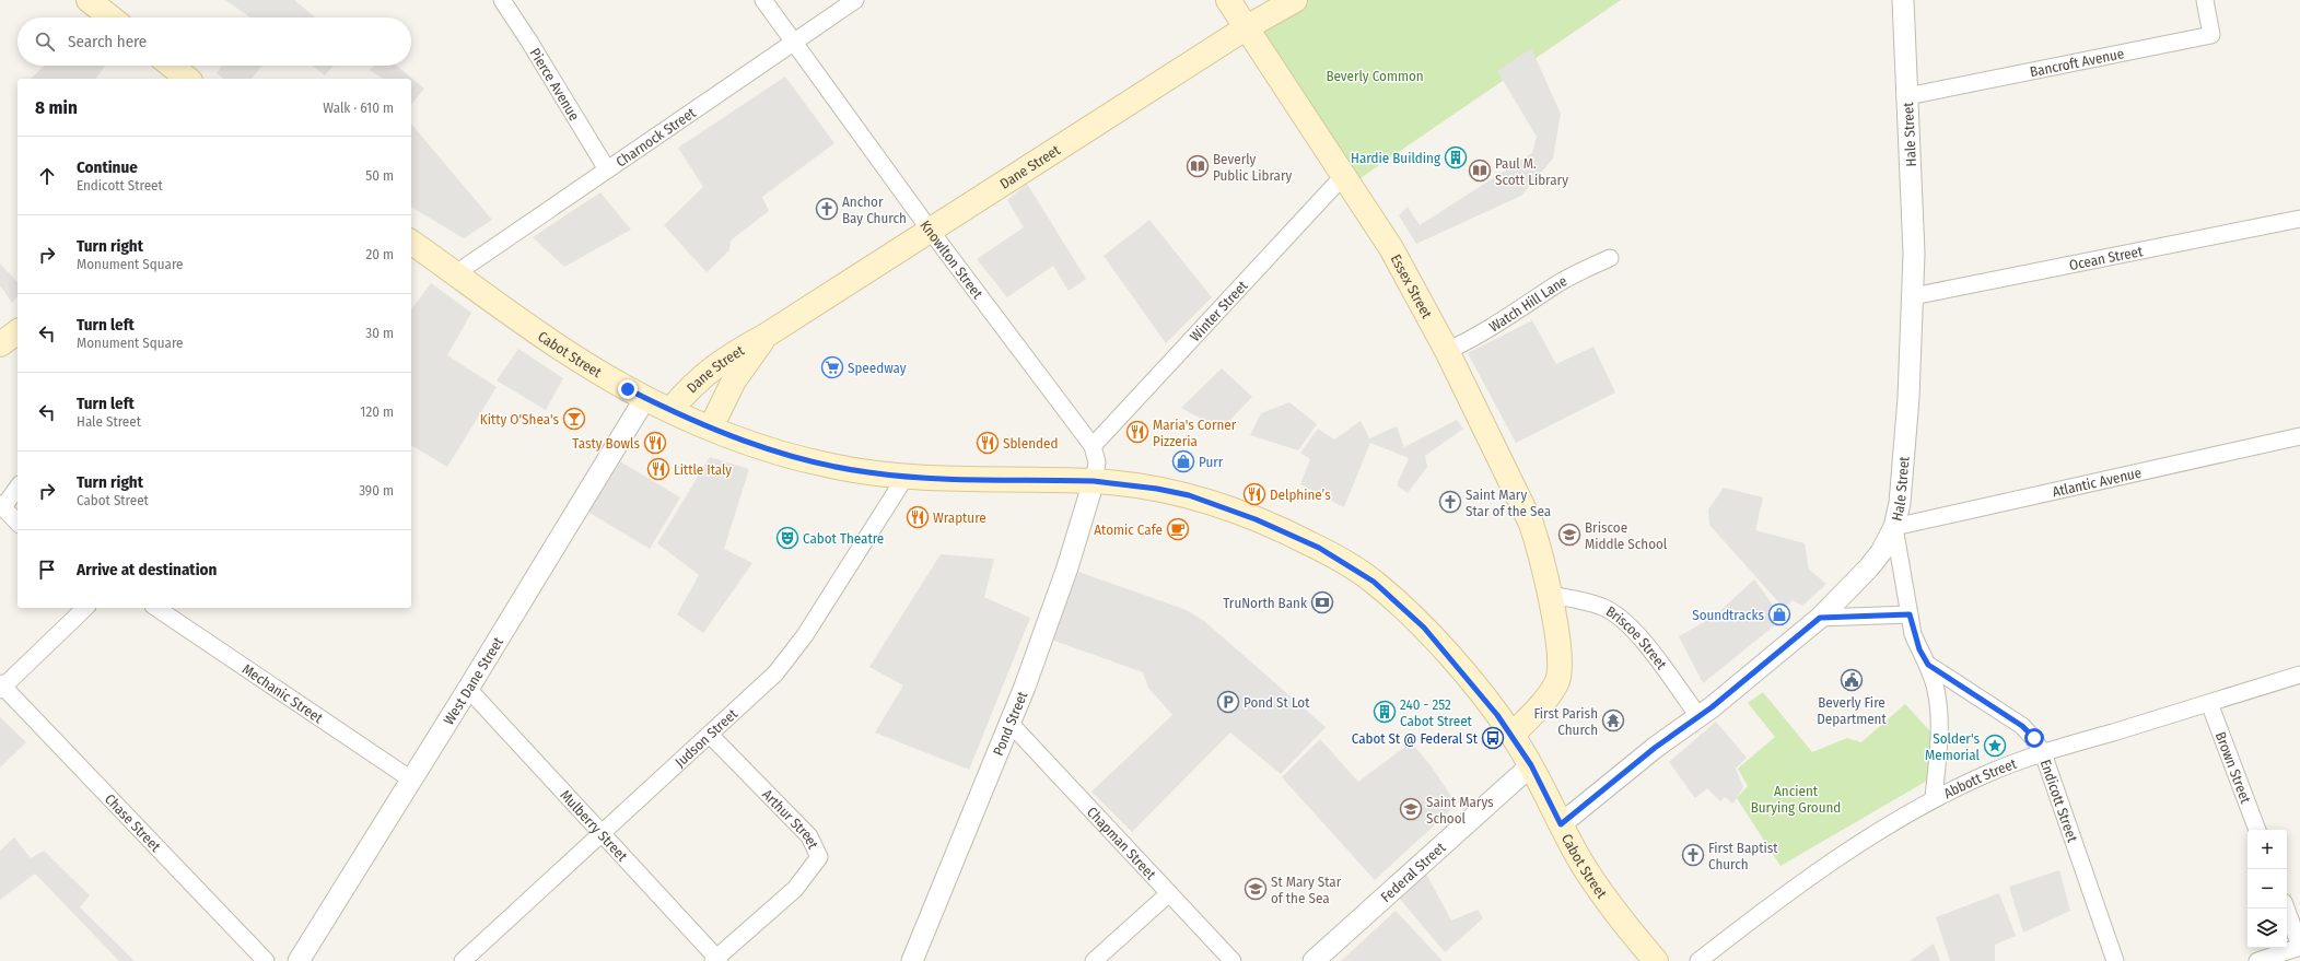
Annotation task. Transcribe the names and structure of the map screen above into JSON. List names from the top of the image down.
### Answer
{
  "streets": {
    "main road": ["Dane Street", "Essex Street", "Cabot Street"],
    "street": [
      "Bancroft Avenue",
      "Pierce Avenue",
      "Hale Street",
      "Charnock Street",
      "Ocean Street",
      "Knowlton Street",
      "Watch Hill Lane",
      "Winter Street",
      "Atlantic Avenue",
      "Briscoe Street",
      "West Dane Street",
      "Mechanic Street",
      "Pond Street",
      "Judson Street",
      "Brown Street",
      "Abbott Street",
      "Endicott Street",
      "Arthur Street",
      "Chase Street",
      "Mulberry Street",
      "Chapman Street",
      "Federal Street"
    ]
  },
  "crossings": [
    ["Bancroft Avenue", "Hale Street"],
    ["Pierce Avenue", "Charnock Street"],
    ["Hale Street", "Ocean Street"],
    ["Hale Street", "Cabot Street"],
    ["Hale Street", "Atlantic Avenue"],
    ["Hale Street", "Briscoe Street"],
    ["Charnock Street", "Knowlton Street"],
    ["Charnock Street", "Cabot Street"],
    ["Dane Street", "Knowlton Street"],
    ["Dane Street", "Essex Street"],
    ["Dane Street", "Cabot Street"],
    ["Knowlton Street", "Winter Street"],
    ["Knowlton Street", "Cabot Street"],
    ["Knowlton Street", "Pond Street"],
    ["Essex Street", "Watch Hill Lane"],
    ["Essex Street", "Winter Street"],
    ["Essex Street", "Cabot Street"],
    ["Essex Street", "Briscoe Street"],
    ["Cabot Street", "West Dane Street"],
    ["Cabot Street", "Pond Street"],
    ["Cabot Street", "Judson Street"],
    ["Cabot Street", "Federal Street"],
    ["West Dane Street", "Mechanic Street"],
    ["West Dane Street", "Mulberry Street"],
    ["Pond Street", "Chapman Street"],
    ["Judson Street", "Arthur Street"],
    ["Judson Street", "Mulberry Street"],
    ["Brown Street", "Abbott Street"],
    ["Abbott Street", "Endicott Street"],
    ["Arthur Street", "Mulberry Street"]
  ],
  "parks": ["Beverly Common", "Ancient Burying Ground"],
  "places": {
    "building": ["Hardie Building", "240 - 252 Cabot Street"],
    "library": ["Beverly Public Library", "Paul M. Scott Library"],
    "church": ["Anchor Bay Church", "Saint Mary Star of the Sea", "First Baptist Church"],
    "supermarket": ["Speedway"],
    "bar": ["Kitty O'Shea's"],
    "restaurant": [
      "Maria's Corner Pizzeria",
      "Tasty Bowls",
      "Sblended",
      "Little Italy",
      "Delphine’s",
      "Wrapture"
    ],
    "shop": ["Purr", "Soundtracks"],
    "cafe": ["Atomic Cafe"],
    "school or university": ["Briscoe Middle School", "Saint Marys School", "St Mary Star of the Sea"],
    "theatre": ["Cabot Theatre"],
    "bank": ["TruNorth Bank"],
    "public building": ["Beverly Fire Department"],
    "parking": ["Pond St Lot"],
    "temple": ["First Parish Church"],
    "bus stop": ["Cabot St @ Federal St"],
    "place": ["Solder's Memorial"]
  },
  "page": {
    "search": "Search here",
    "heading": ["8 min", "Walk · 610 m"],
    "list": [
      ["Continue", "Endicott Street", "50 m"],
      ["Turn right", "Monument Square", "20 m"],
      ["Turn left", "Monument Square", "30 m"],
      ["Turn left", "Hale Street", "120 m"],
      ["Turn right", "Cabot Street", "390 m"],
      "Arrive at destination"
    ],
    "map_buttons": ["+", "−"]
  }
}
